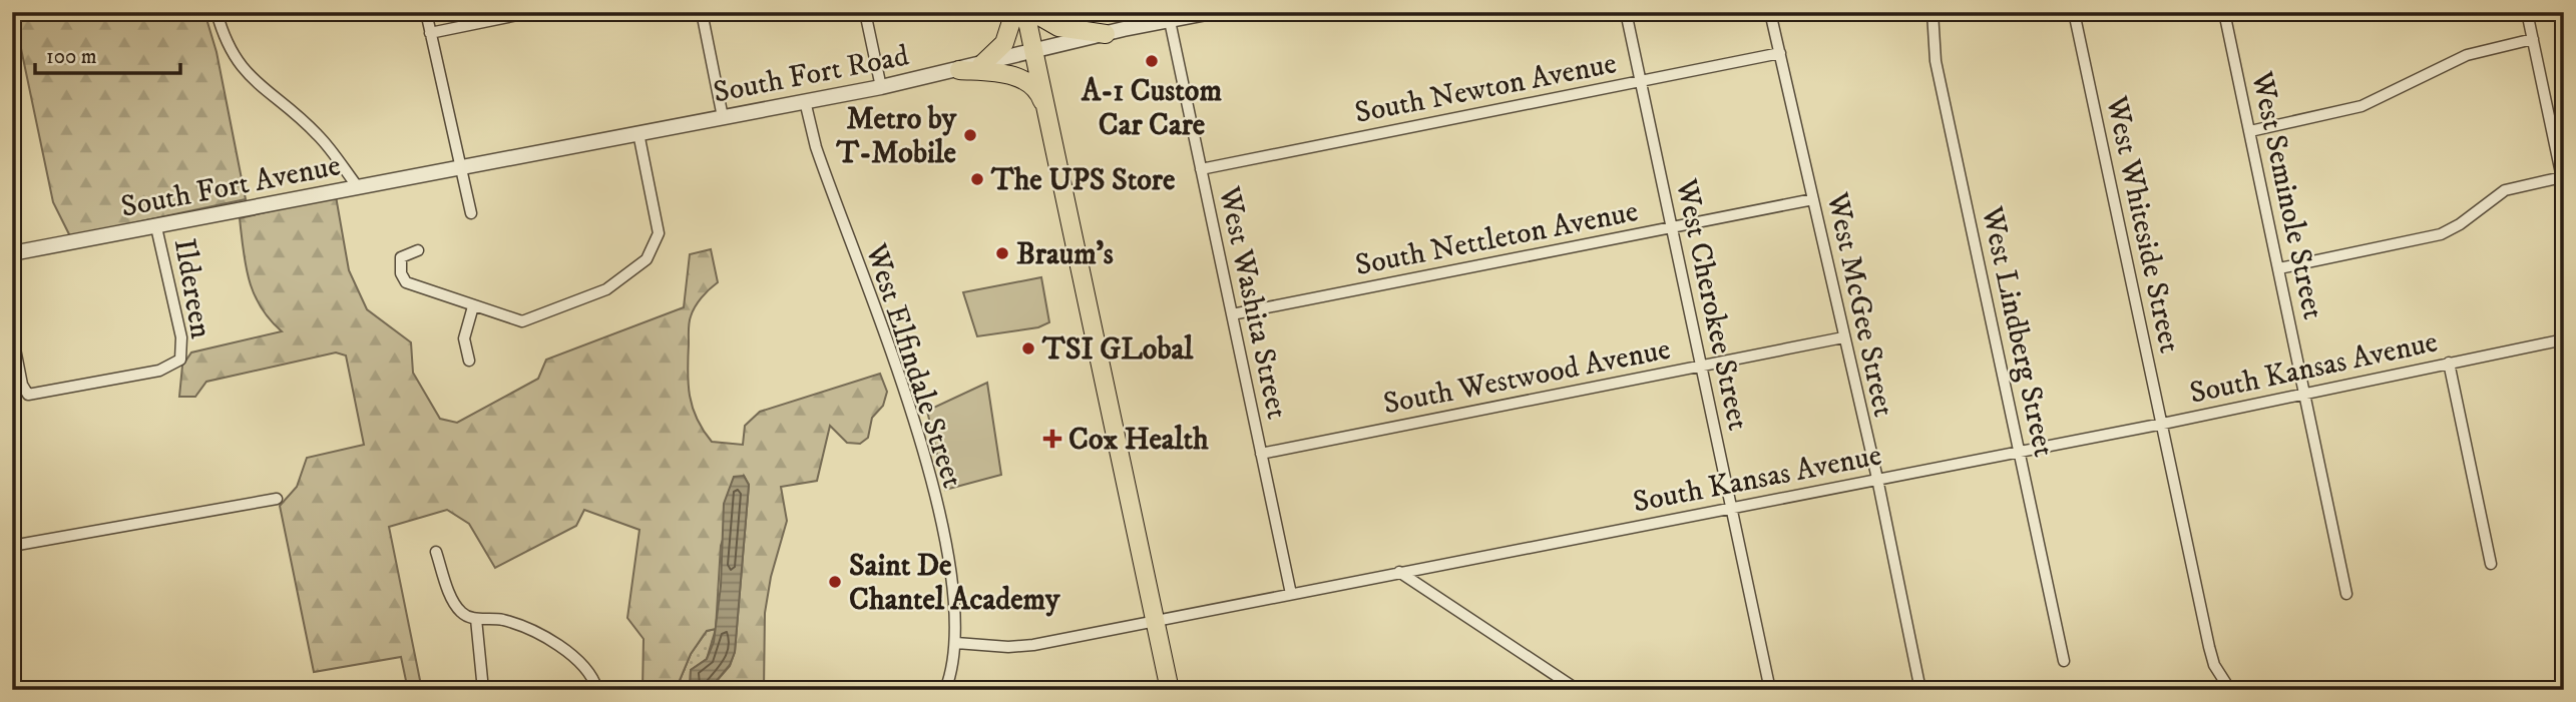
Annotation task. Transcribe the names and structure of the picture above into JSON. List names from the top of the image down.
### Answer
{
  "streets": {
    "street": [
      "South Fort Road",
      "South Newton Avenue",
      "South Fort Avenue",
      "West Seminole Street",
      "West Whiteside Street",
      "South Nettleton Avenue",
      "Ildereen",
      "West Washita Street",
      "West Cherokee Street",
      "West McGee Street",
      "West Lindberg Street",
      "West Elfindale Street",
      "South Kansas Avenue",
      "South Westwood Avenue"
    ]
  },
  "crossings": [
    ["South Fort Road", "South Fort Avenue"],
    ["South Fort Road", "West Washita Street"],
    ["South Fort Road", "West Elfindale Street"],
    ["South Newton Avenue", "West Washita Street"],
    ["South Newton Avenue", "West Cherokee Street"],
    ["South Newton Avenue", "West McGee Street"],
    ["South Fort Avenue", "Ildereen"],
    ["West Seminole Street", "South Kansas Avenue"],
    ["West Whiteside Street", "South Kansas Avenue"],
    ["South Nettleton Avenue", "West Washita Street"],
    ["South Nettleton Avenue", "West Cherokee Street"],
    ["South Nettleton Avenue", "West McGee Street"],
    ["West Washita Street", "South Kansas Avenue"],
    ["West Washita Street", "South Westwood Avenue"],
    ["West Cherokee Street", "South Kansas Avenue"],
    ["West Cherokee Street", "South Westwood Avenue"],
    ["West McGee Street", "South Kansas Avenue"],
    ["West McGee Street", "South Westwood Avenue"],
    ["West Lindberg Street", "South Kansas Avenue"],
    ["West Elfindale Street", "South Kansas Avenue"]
  ],
  "places": {
    "other": [
      "A-1 Custom Car Care",
      "Metro by T-Mobile",
      "The UPS Store",
      "Braum's",
      "TSI GLobal",
      "Saint De Chantel Academy"
    ],
    "health": ["Cox Health"]
  },
  "scale_bar": "100 m"
}
